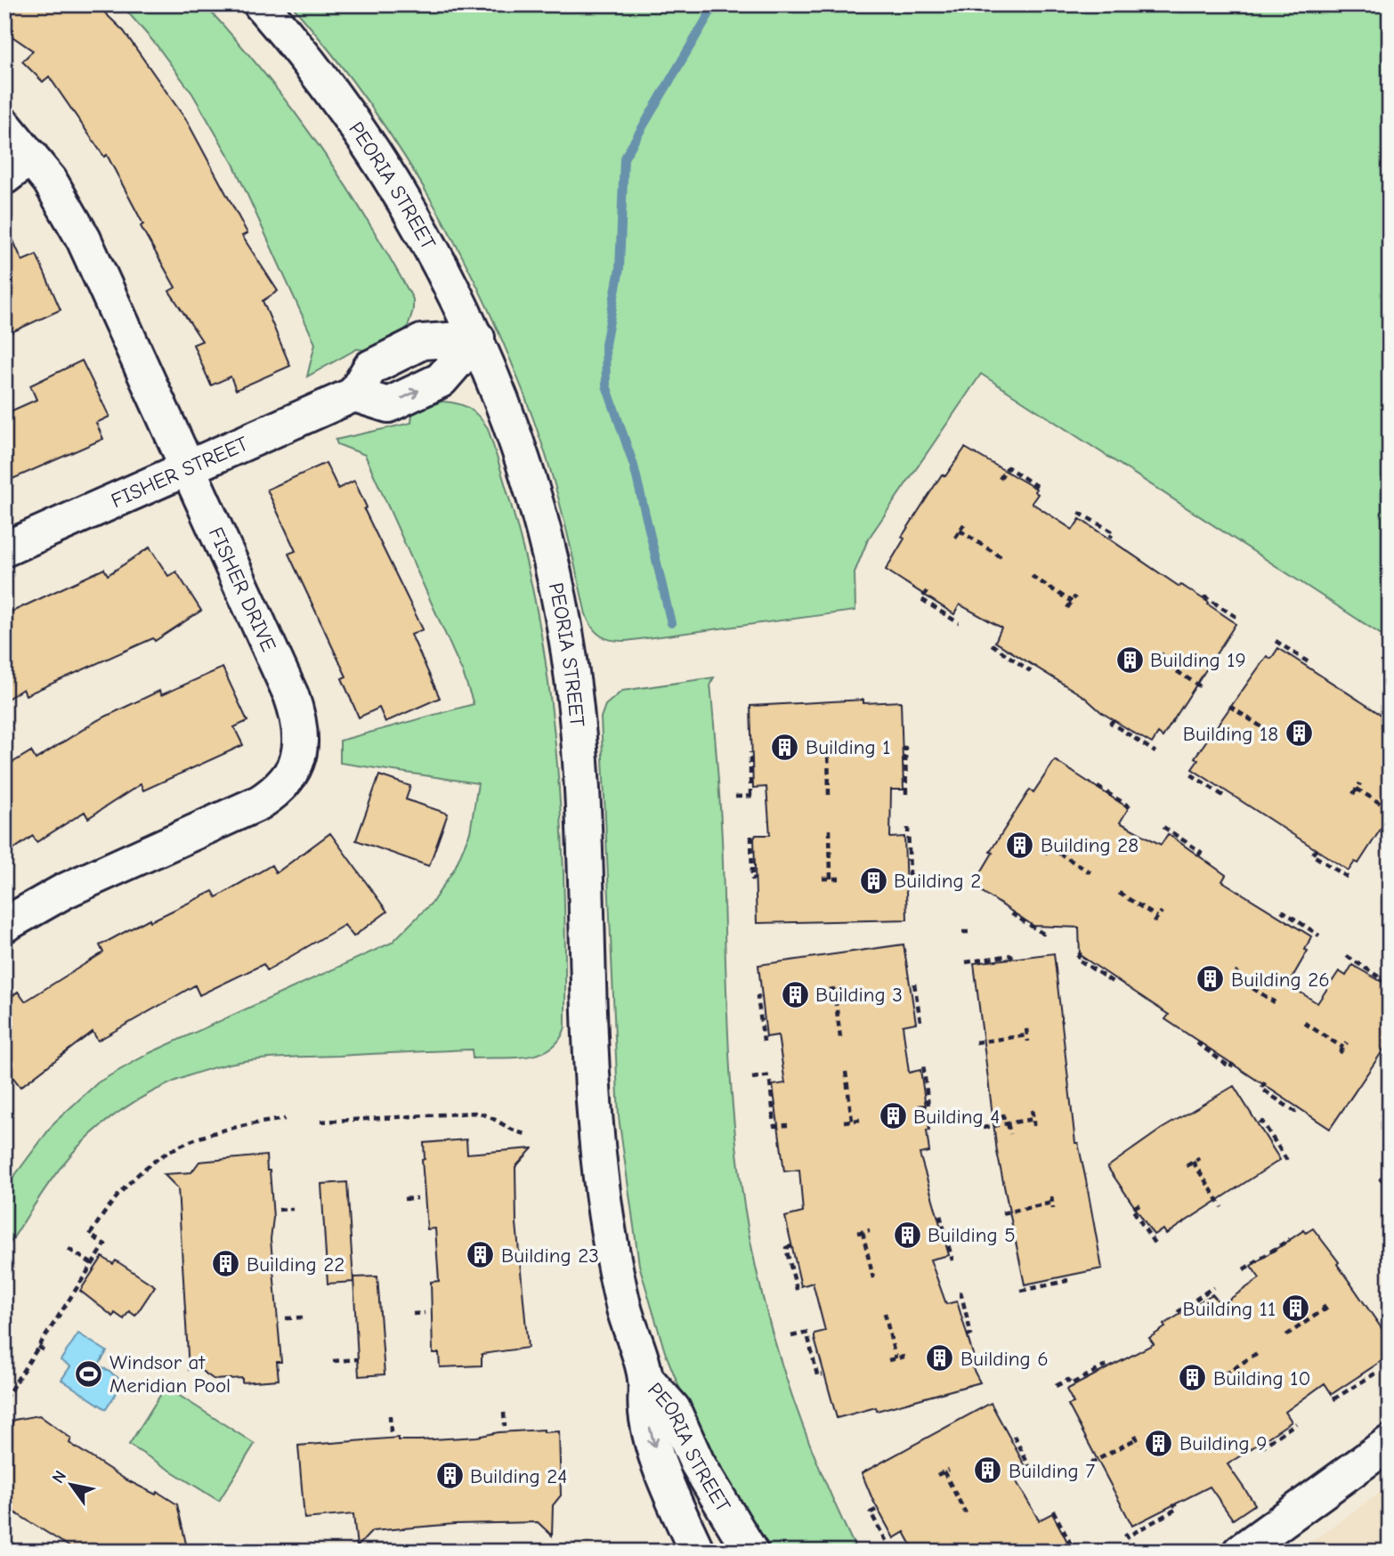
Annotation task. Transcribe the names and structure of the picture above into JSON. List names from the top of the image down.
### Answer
{
  "streets": {
    "main road": ["PEORIA STREET", "FISHER STREET", "FISHER DRIVE"]
  },
  "crossings": [
    ["PEORIA STREET", "FISHER STREET"],
    ["FISHER STREET", "FISHER DRIVE"]
  ],
  "one_way": ["FISHER STREET"],
  "places": {
    "building": [
      "Building 19",
      "Building 18",
      "Building 1",
      "Building 28",
      "Building 2",
      "Building 26",
      "Building 3",
      "Building 4",
      "Building 5",
      "Building 23",
      "Building 22",
      "Building 11",
      "Building 6",
      "Building 10",
      "Building 9",
      "Building 7",
      "Building 24"
    ],
    "sports": ["Windsor at Meridian Pool"]
  },
  "north": "top left"
}
